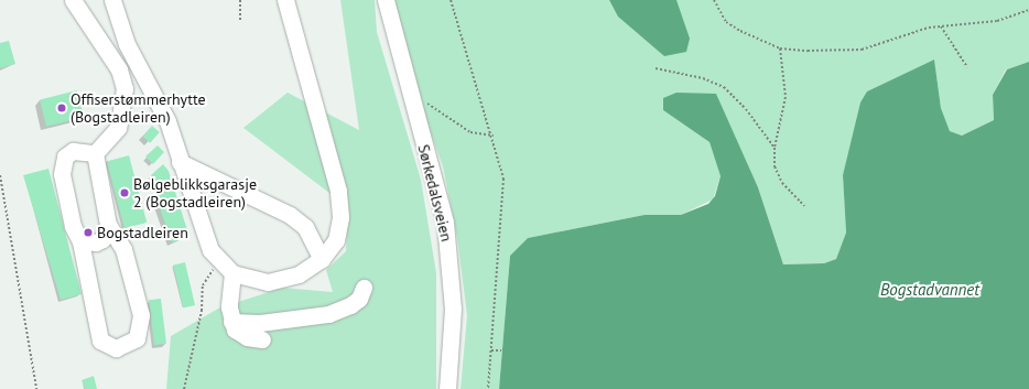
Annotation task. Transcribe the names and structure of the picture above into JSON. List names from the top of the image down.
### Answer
{
  "streets": {
    "street": ["Sørkedalsveien"]
  },
  "water": ["Bogstadvannet"],
  "places": ["Offiserstømmerhytte (Bogstadleiren)", "Bølgeblikksgarasje 2 (Bogstadleiren)", "Bogstadleiren"]
}
